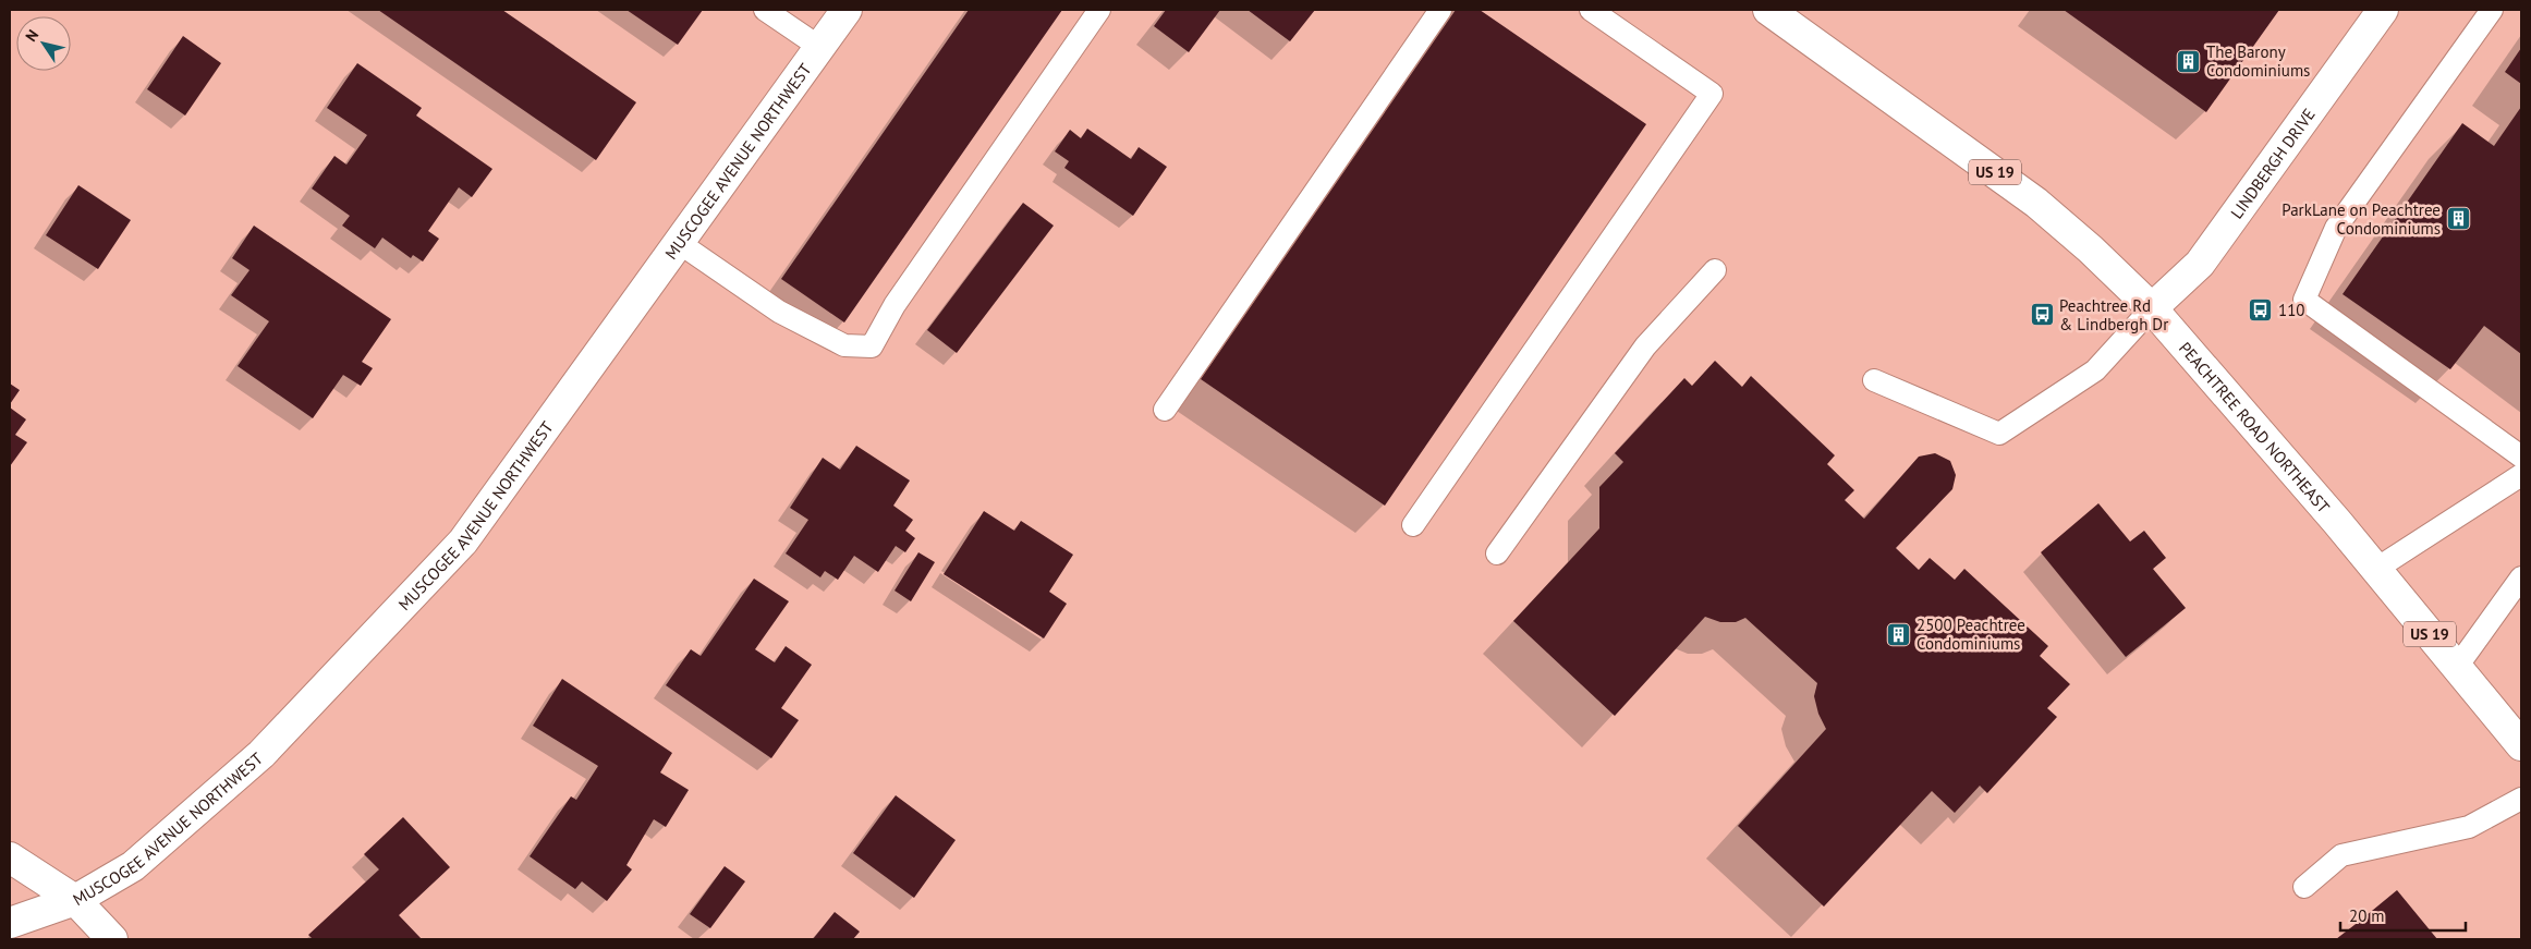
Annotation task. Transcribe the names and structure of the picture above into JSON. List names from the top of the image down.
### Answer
{
  "streets": {
    "main road": [
      "MUSCOGEE AVENUE NORTHWEST",
      "LINDBERGH DRIVE",
      "US 19",
      "PEACHTREE ROAD NORTHEAST"
    ]
  },
  "crossings": [
    ["LINDBERGH DRIVE", "PEACHTREE ROAD NORTHEAST"]
  ],
  "places": {
    "building": ["The Barony Condominiums", "ParkLane on Peachtree Condominiums", "2500 Peachtree Condominiums"],
    "bus stop": ["110", "Peachtree Rd & Lindbergh Dr"]
  },
  "scale_bar": "20 m",
  "north": "top left"
}
